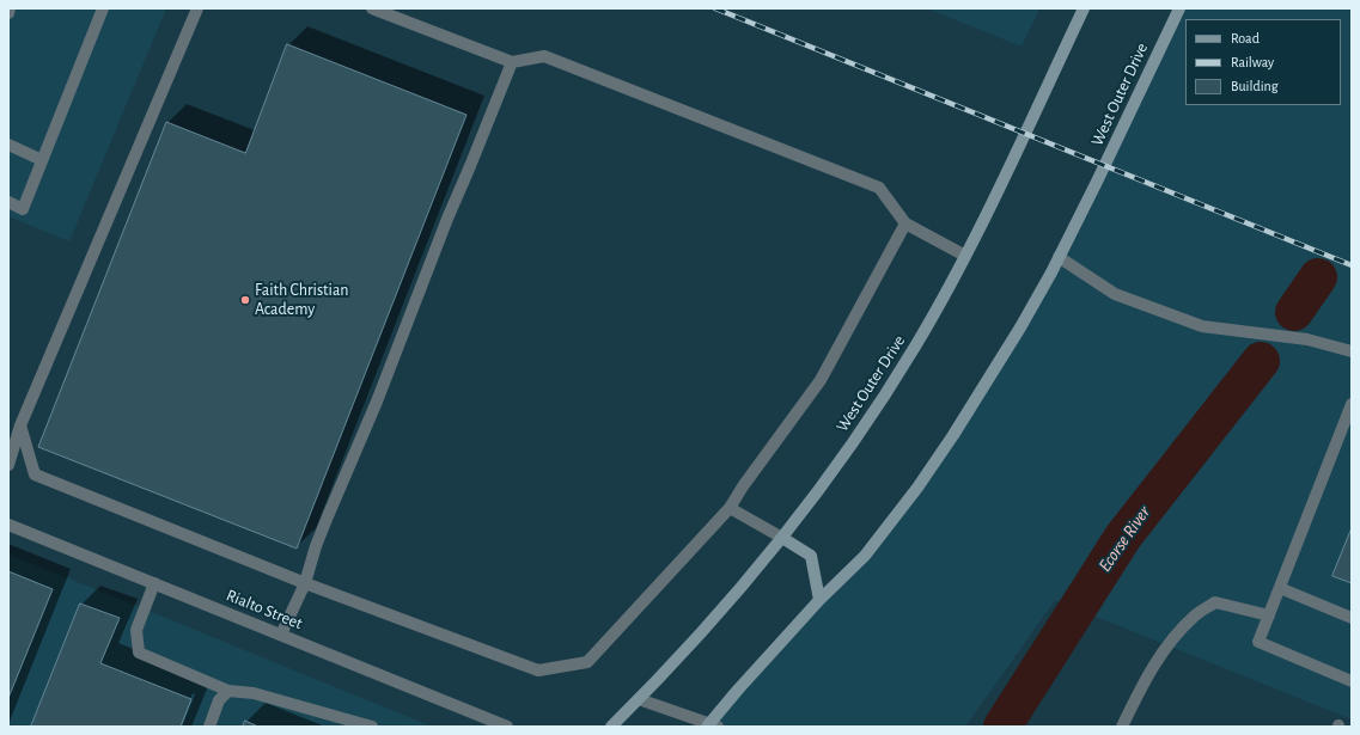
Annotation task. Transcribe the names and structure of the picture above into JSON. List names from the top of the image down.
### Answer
{
  "streets": {
    "main road": ["West Outer Drive"],
    "street": ["Rialto Street"]
  },
  "water": ["Ecorse River"],
  "places": ["Faith Christian Academy"],
  "legend": ["Road", "Railway", "Building"]
}
